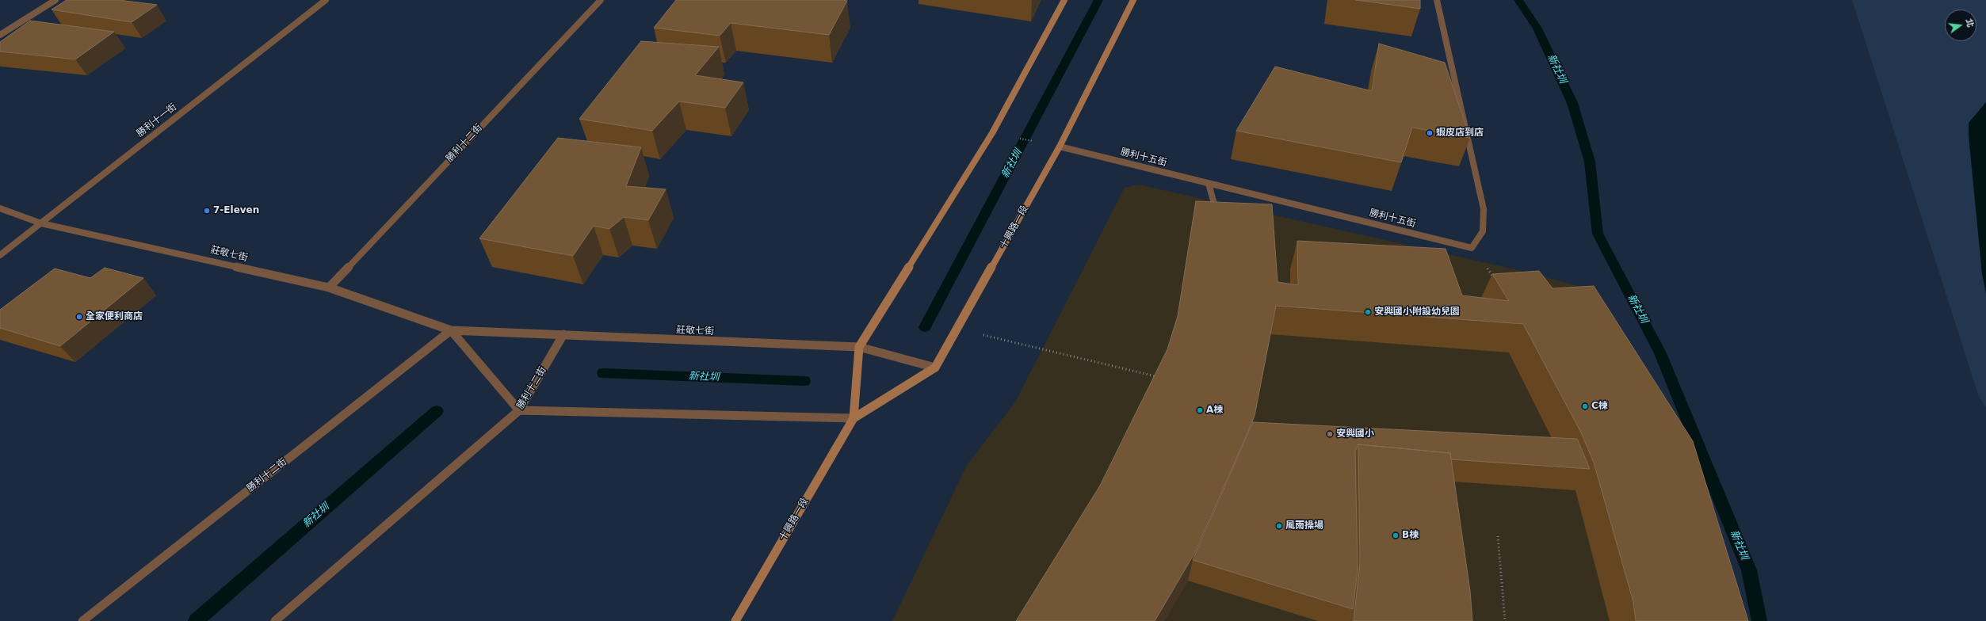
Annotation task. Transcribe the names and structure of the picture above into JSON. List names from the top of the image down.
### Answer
{
  "streets": {
    "street": [
      "勝利十一街",
      "勝利十二街",
      "勝利十五街",
      "十興路一段",
      "莊敬七街"
    ]
  },
  "crossings": [
    ["勝利十一街", "莊敬七街"],
    ["勝利十二街", "莊敬七街"],
    ["勝利十五街", "十興路一段"],
    ["十興路一段", "莊敬七街"]
  ],
  "water": ["新社圳"],
  "places": [
    "蝦皮店到店",
    "7-Eleven",
    "安興國小附設幼兒園",
    "全家便利商店",
    "C棟",
    "A棟",
    "安興國小",
    "風雨操場",
    "B棟"
  ],
  "north": "right"
}
